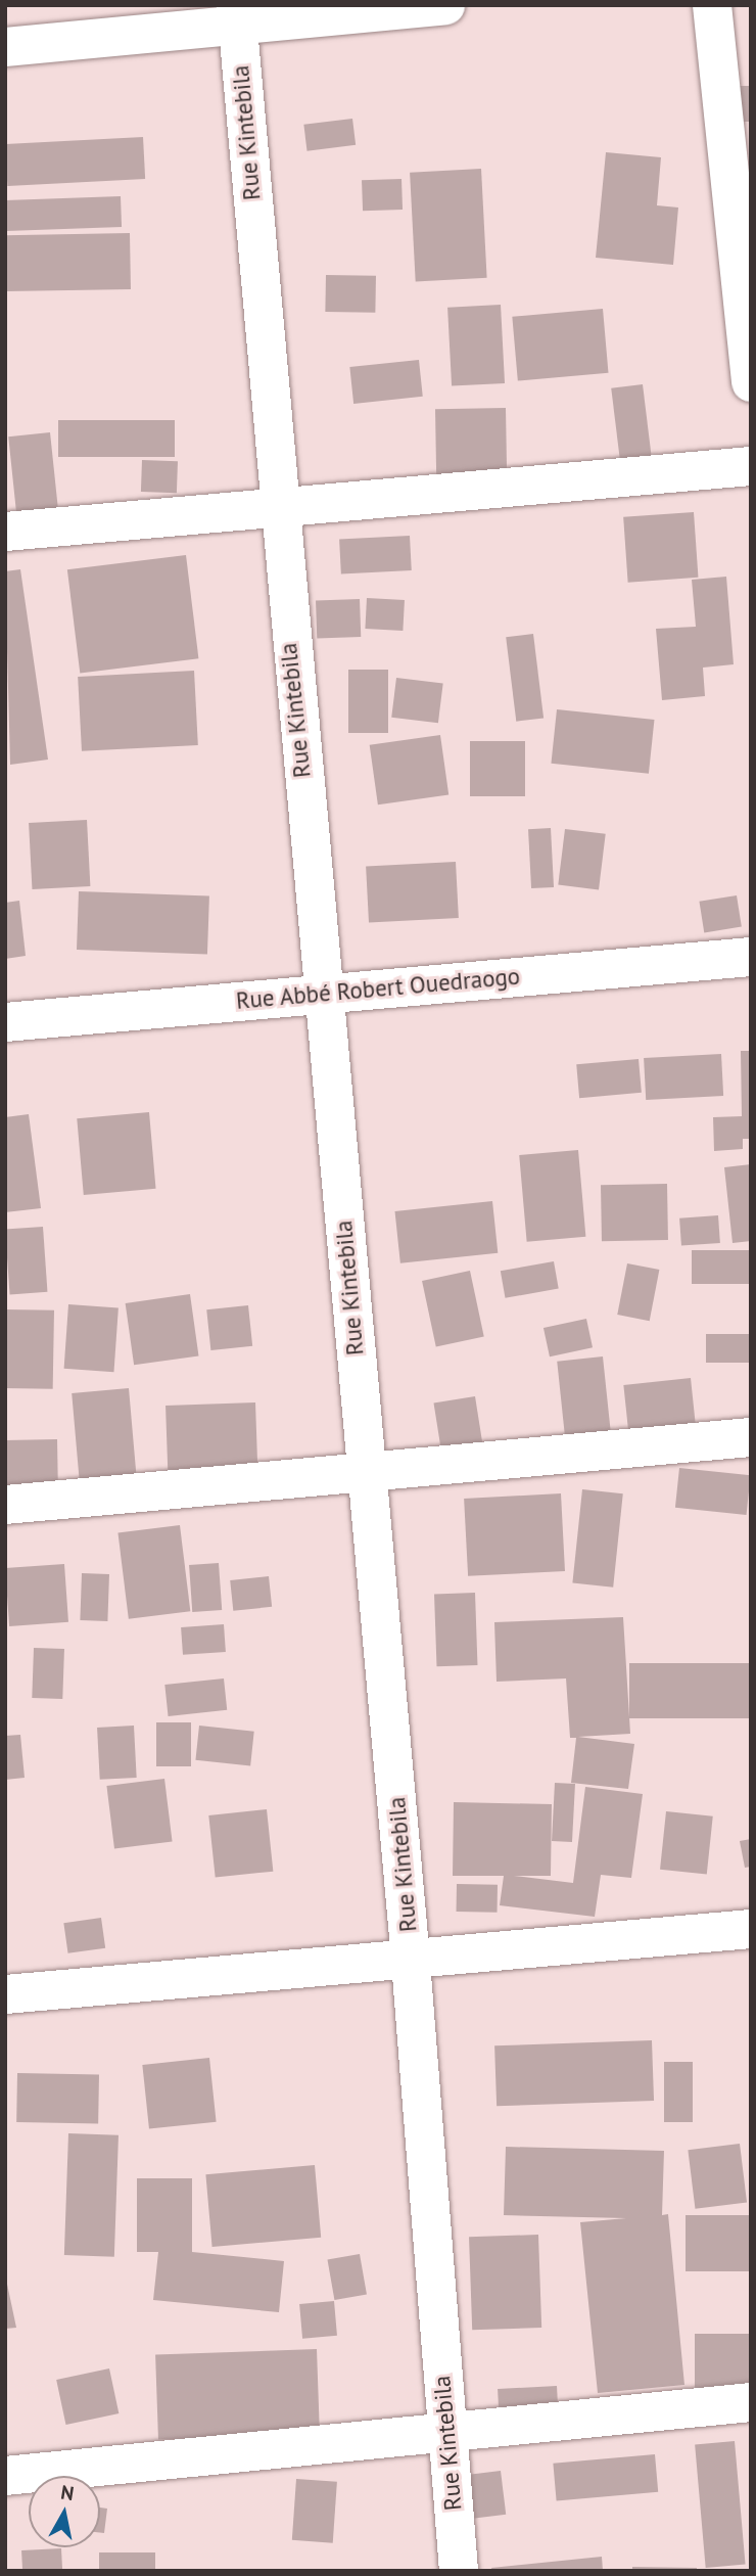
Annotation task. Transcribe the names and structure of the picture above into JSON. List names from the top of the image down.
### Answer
{
  "streets": {
    "street": ["Rue Kintebila", "Rue Abbé Robert Ouedraogo"]
  },
  "crossings": [
    ["Rue Kintebila", "Rue Abbé Robert Ouedraogo"]
  ],
  "north": "top"
}
